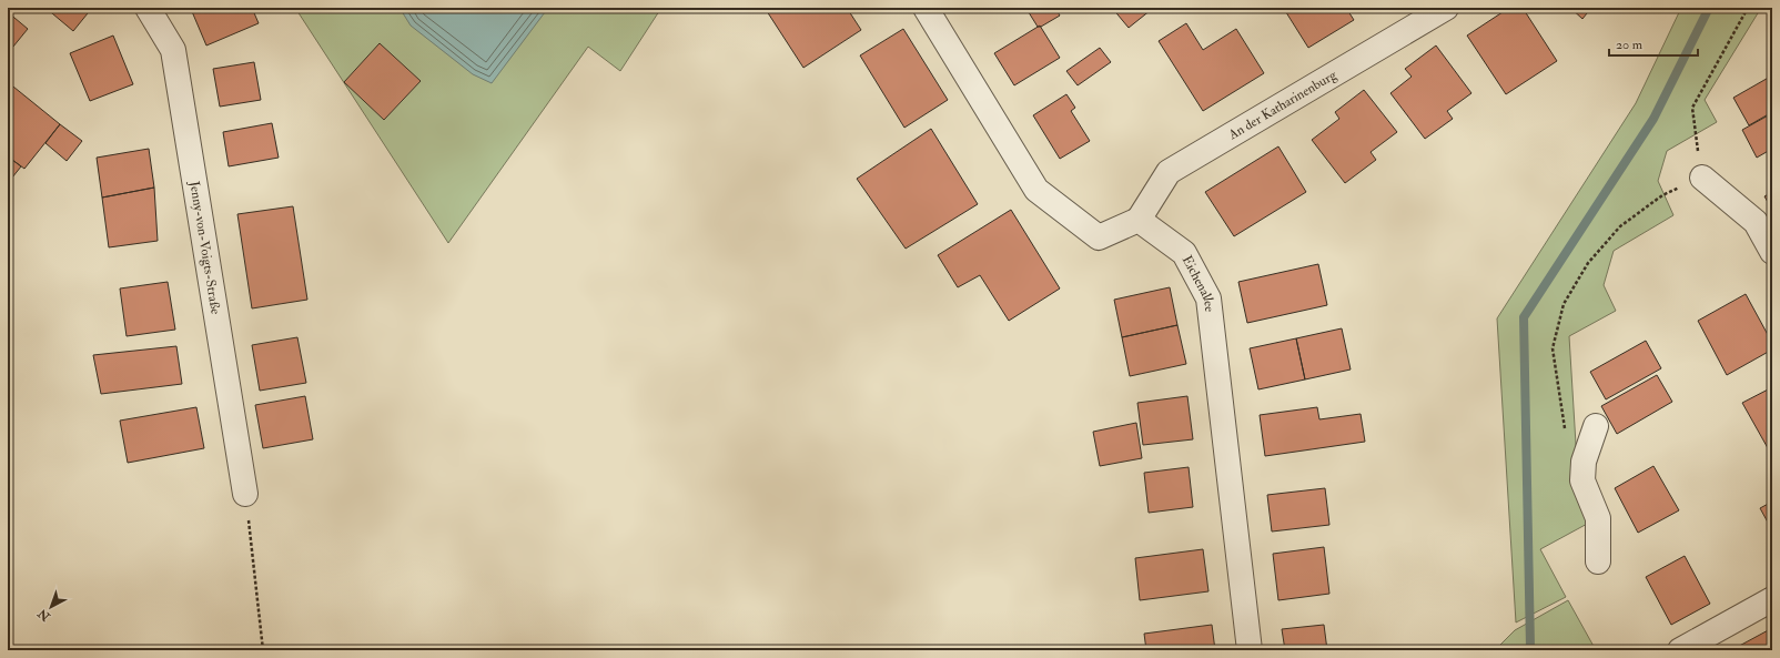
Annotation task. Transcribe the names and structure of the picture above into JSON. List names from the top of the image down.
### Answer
{
  "streets": {
    "street": ["An der Katharinenburg", "Jenny-von-Voigts-Straße", "Eichenallee"]
  },
  "crossings": [
    ["An der Katharinenburg", "Eichenallee"]
  ],
  "scale_bar": "20 m",
  "north": "bottom left"
}
